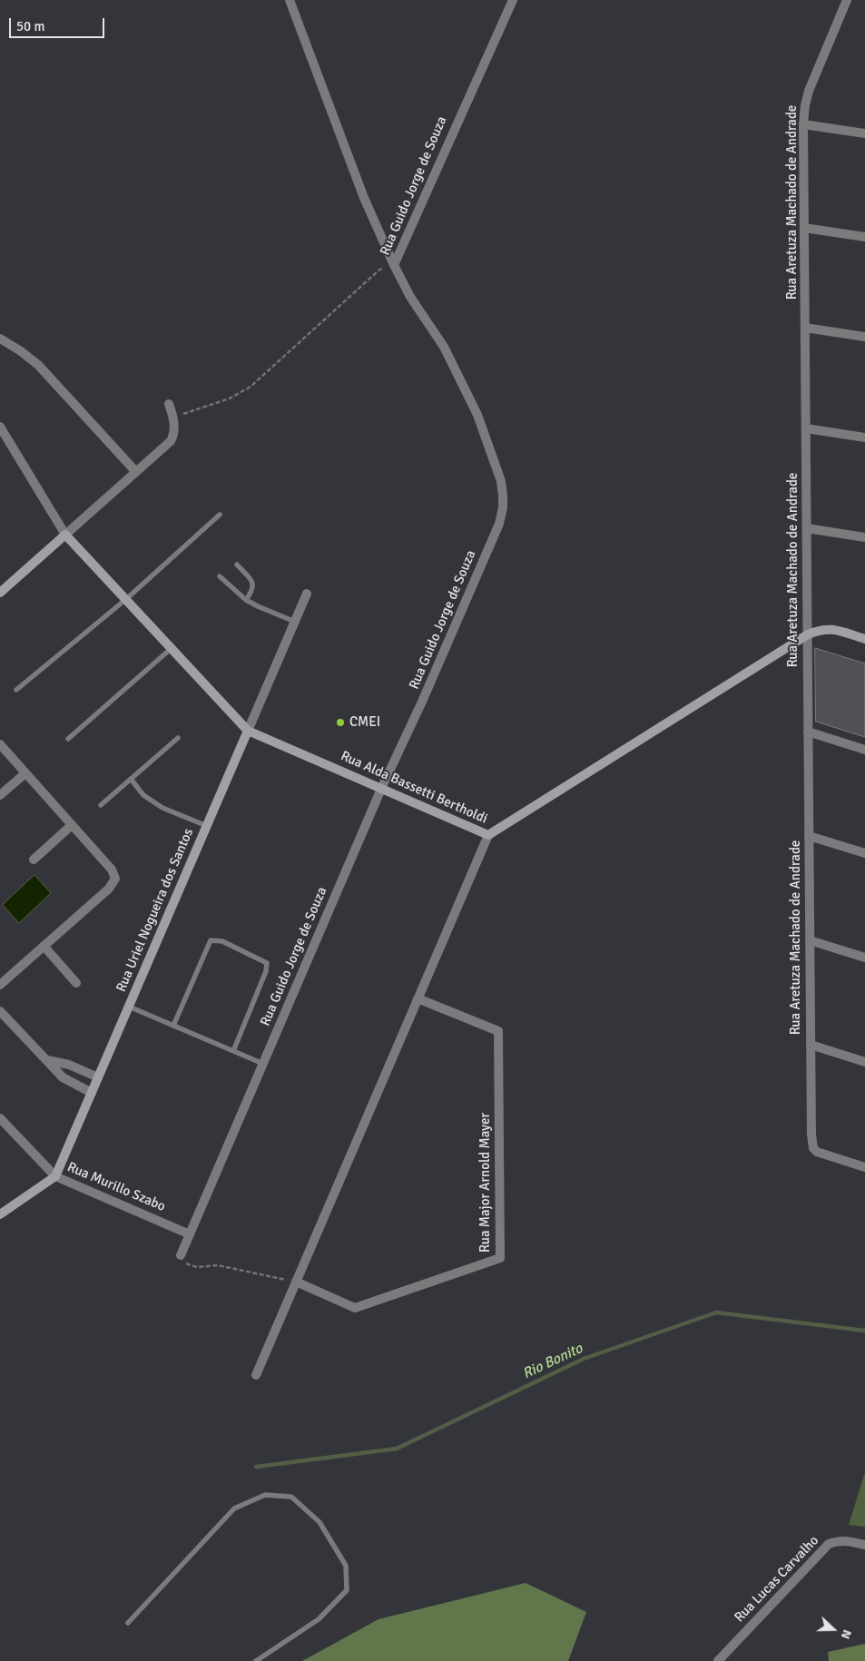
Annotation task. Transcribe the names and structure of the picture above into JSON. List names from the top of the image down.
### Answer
{
  "streets": {
    "street": [
      "Rua Guido Jorge de Souza",
      "Rua Aretuza Machado de Andrade",
      "Rua Alda Bassetti Bertholdi",
      "Rua Uriel Nogueira dos Santos",
      "Rua Major Arnold Mayer",
      "Rua Murillo Szabo",
      "Rua Lucas Carvalho"
    ]
  },
  "crossings": [
    ["Rua Guido Jorge de Souza", "Rua Alda Bassetti Bertholdi"],
    ["Rua Guido Jorge de Souza", "Rua Murillo Szabo"],
    ["Rua Aretuza Machado de Andrade", "Rua Alda Bassetti Bertholdi"],
    ["Rua Alda Bassetti Bertholdi", "Rua Uriel Nogueira dos Santos"],
    ["Rua Uriel Nogueira dos Santos", "Rua Murillo Szabo"]
  ],
  "water": ["Rio Bonito"],
  "places": ["CMEI"],
  "scale_bar": "50 m",
  "north": "right"
}
